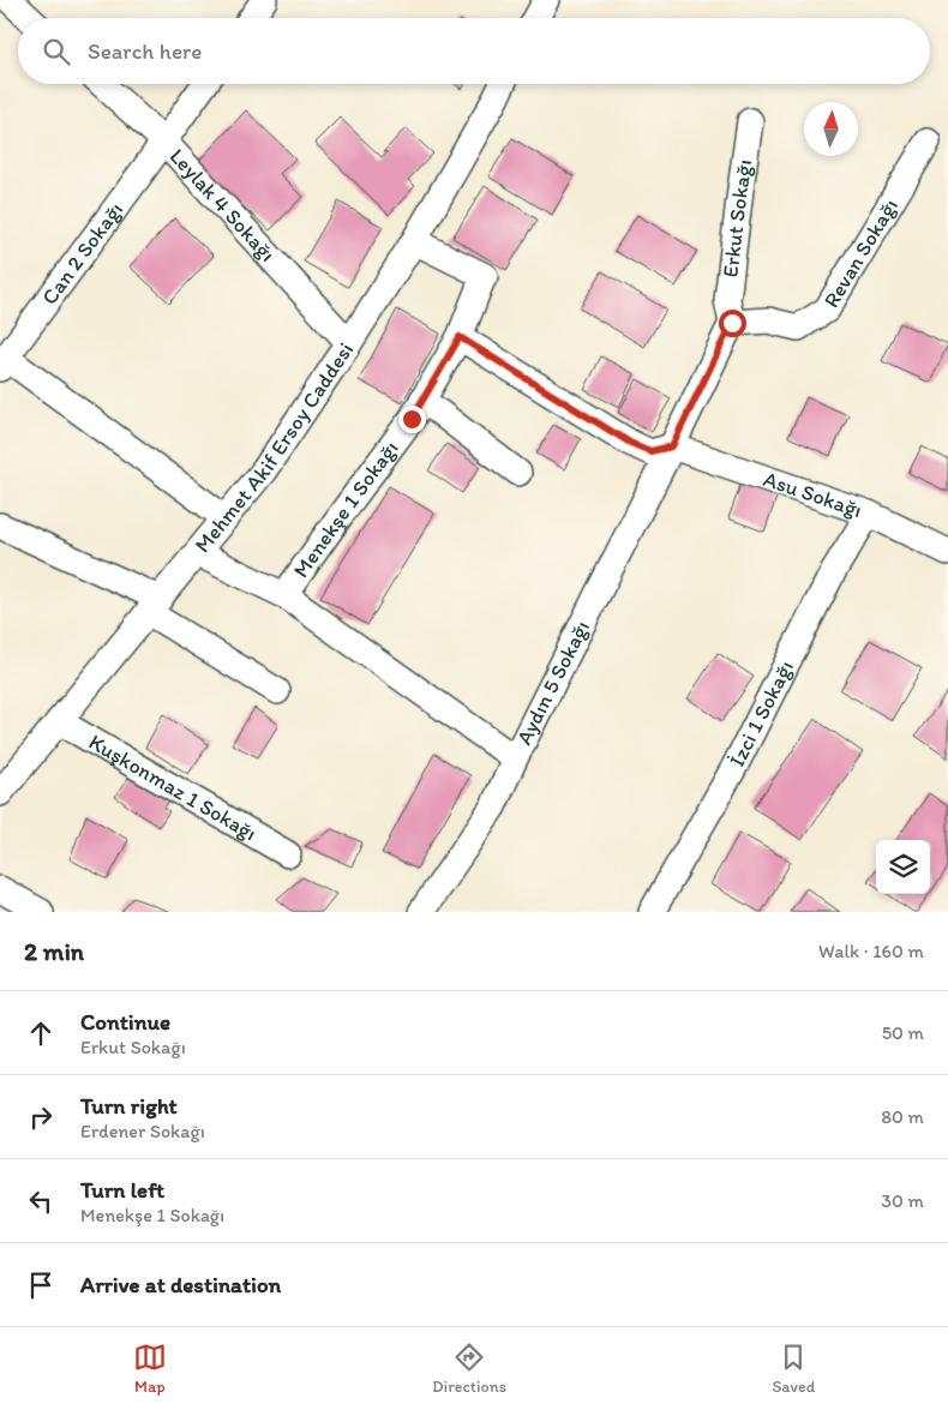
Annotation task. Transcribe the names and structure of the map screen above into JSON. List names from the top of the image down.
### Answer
{
  "streets": {
    "street": [
      "Leylak 4 Sokağı",
      "Erkut Sokağı",
      "Revan Sokağı",
      "Can 2 Sokağı",
      "Mehmet Akif Ersoy Caddesi",
      "Asu Sokağı",
      "Menekşe 1 Sokağı",
      "Aydın 5 Sokağı",
      "İzci 1 Sokağı",
      "Kuşkonmaz 1 Sokağı"
    ]
  },
  "crossings": [
    ["Leylak 4 Sokağı", "Can 2 Sokağı"],
    ["Leylak 4 Sokağı", "Mehmet Akif Ersoy Caddesi"],
    ["Erkut Sokağı", "Revan Sokağı"],
    ["Mehmet Akif Ersoy Caddesi", "Menekşe 1 Sokağı"],
    ["Mehmet Akif Ersoy Caddesi", "Kuşkonmaz 1 Sokağı"],
    ["Asu Sokağı", "Aydın 5 Sokağı"],
    ["Asu Sokağı", "İzci 1 Sokağı"]
  ],
  "north": "top",
  "page": {
    "search": "Search here",
    "heading": ["2 min", "Walk · 160 m"],
    "list": [
      ["Continue", "Erkut Sokağı", "50 m"],
      ["Turn right", "Erdener Sokağı", "80 m"],
      ["Turn left", "Menekşe 1 Sokağı", "30 m"],
      "Arrive at destination"
    ],
    "nav": ["Map", "Directions", "Saved"]
  }
}
